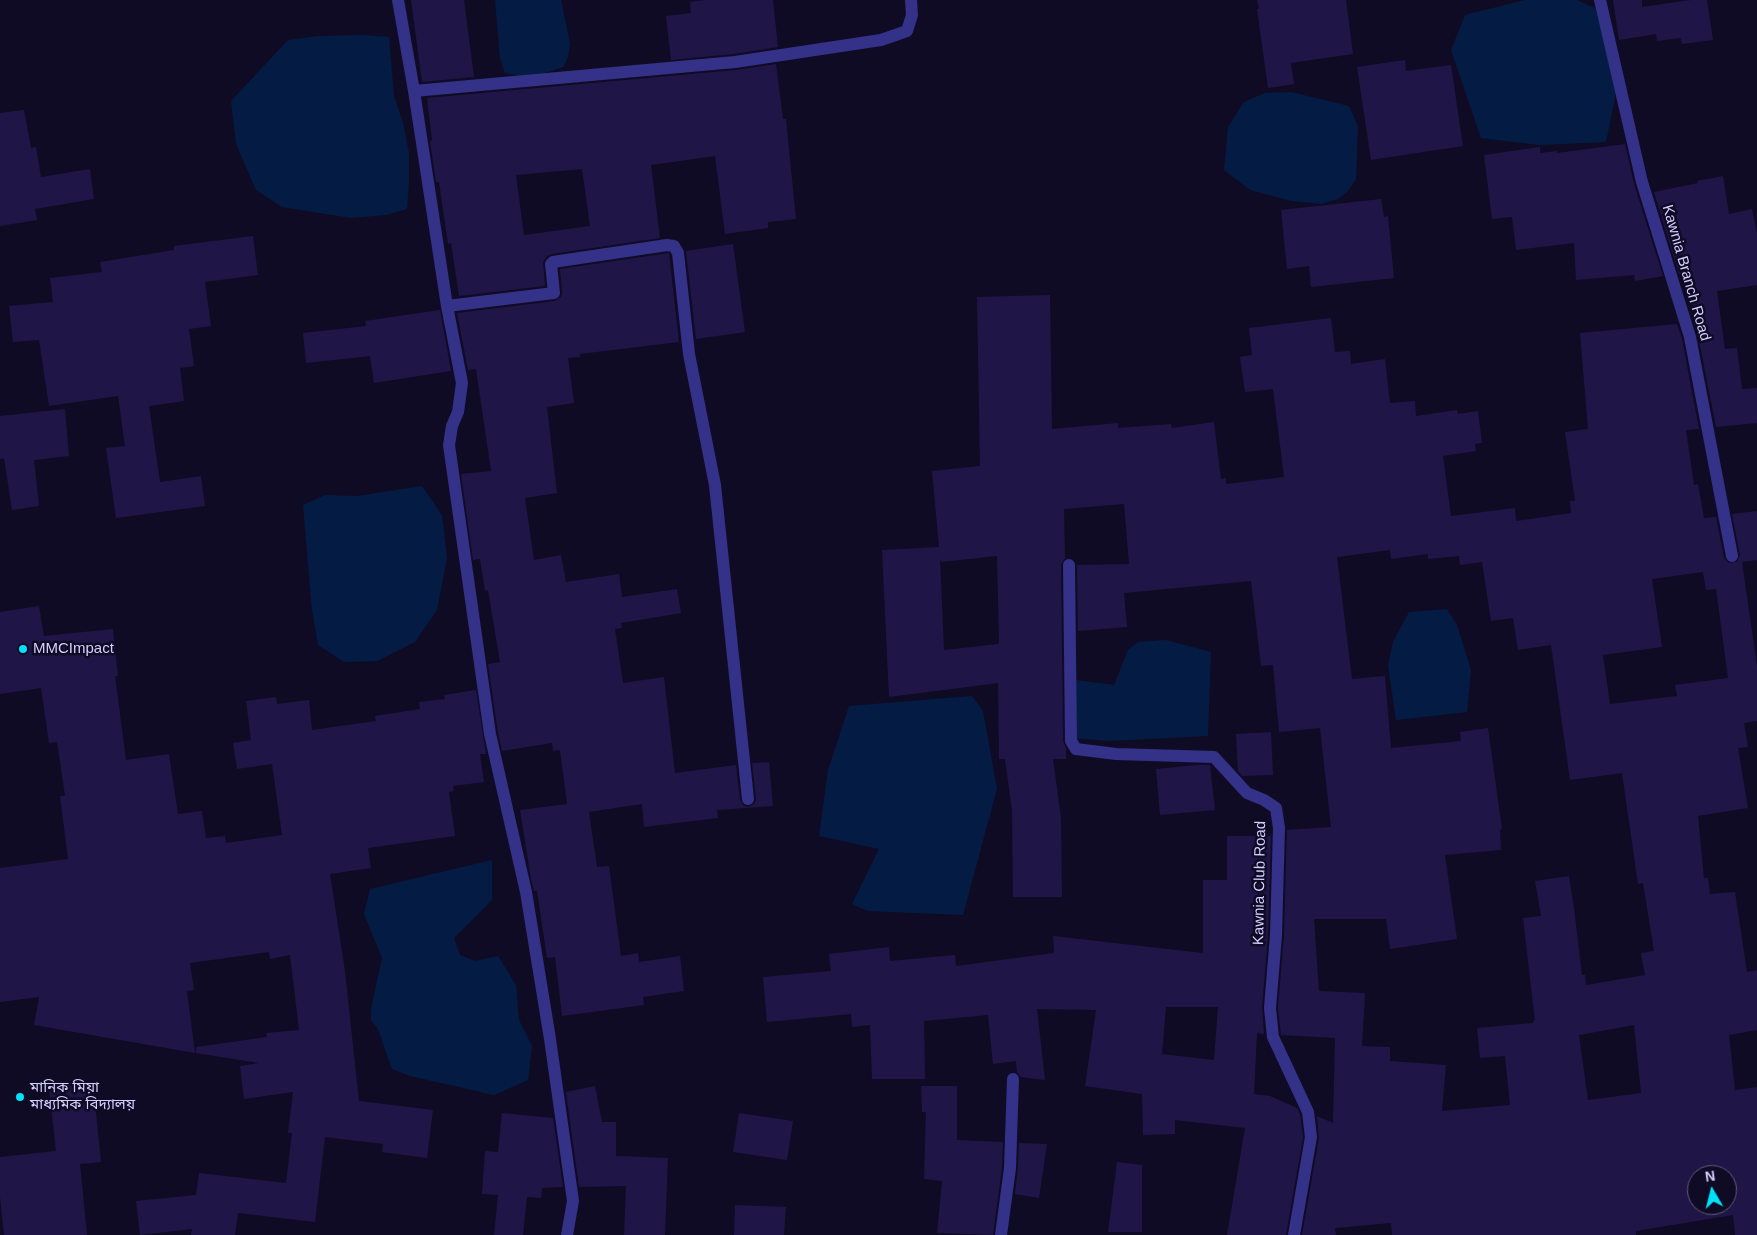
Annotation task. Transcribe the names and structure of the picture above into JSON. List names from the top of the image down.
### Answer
{
  "streets": {
    "street": ["Kawnia Branch Road", "Kawnia Club Road"]
  },
  "places": ["MMCImpact", "মানিক মিয়া মাধ্যমিক বিদ্যালয়"],
  "north": "top"
}
